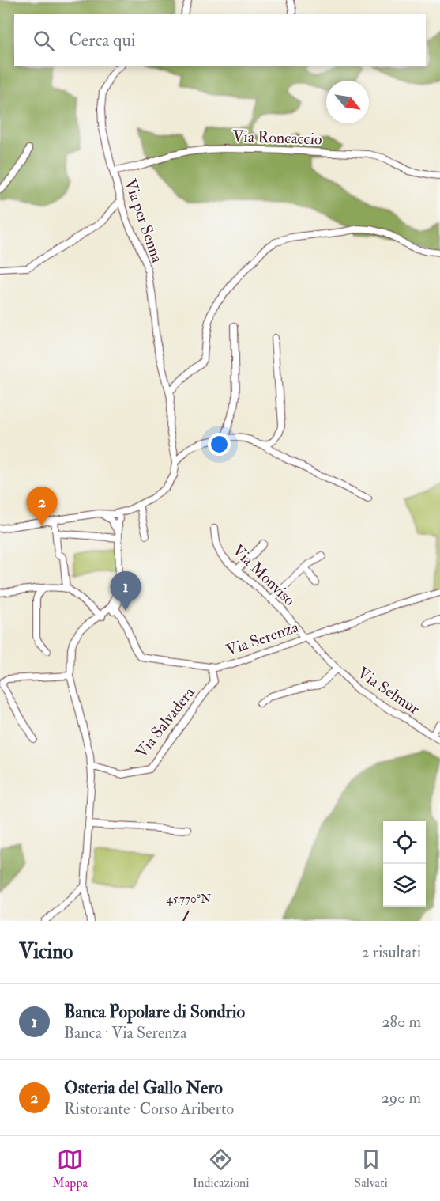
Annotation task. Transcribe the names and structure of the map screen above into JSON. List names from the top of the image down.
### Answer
{
  "streets": {
    "street": [
      "Via Roncaccio",
      "Via per Senna",
      "Via Monviso",
      "Via Serenza",
      "Via Selmur",
      "Via Salvadera"
    ]
  },
  "crossings": [
    ["Via Roncaccio", "Via per Senna"],
    ["Via Monviso", "Via Serenza"],
    ["Via Monviso", "Via Selmur"],
    ["Via Serenza", "Via Selmur"],
    ["Via Serenza", "Via Salvadera"]
  ],
  "north": "bottom right",
  "page": {
    "search": "Cerca qui",
    "pins": ["2", "1"],
    "heading": ["Vicino", "2 risultati"],
    "list": [
      {
        "mark": "1",
        "name": "Banca Popolare di Sondrio",
        "note": "Banca · Via Serenza",
        "value": "280 m"
      },
      {
        "mark": "2",
        "name": "Osteria del Gallo Nero",
        "note": "Ristorante · Corso Ariberto",
        "value": "290 m"
      }
    ],
    "nav": ["Mappa", "Indicazioni", "Salvati"]
  },
  "coordinates": ["45.770°N"]
}
